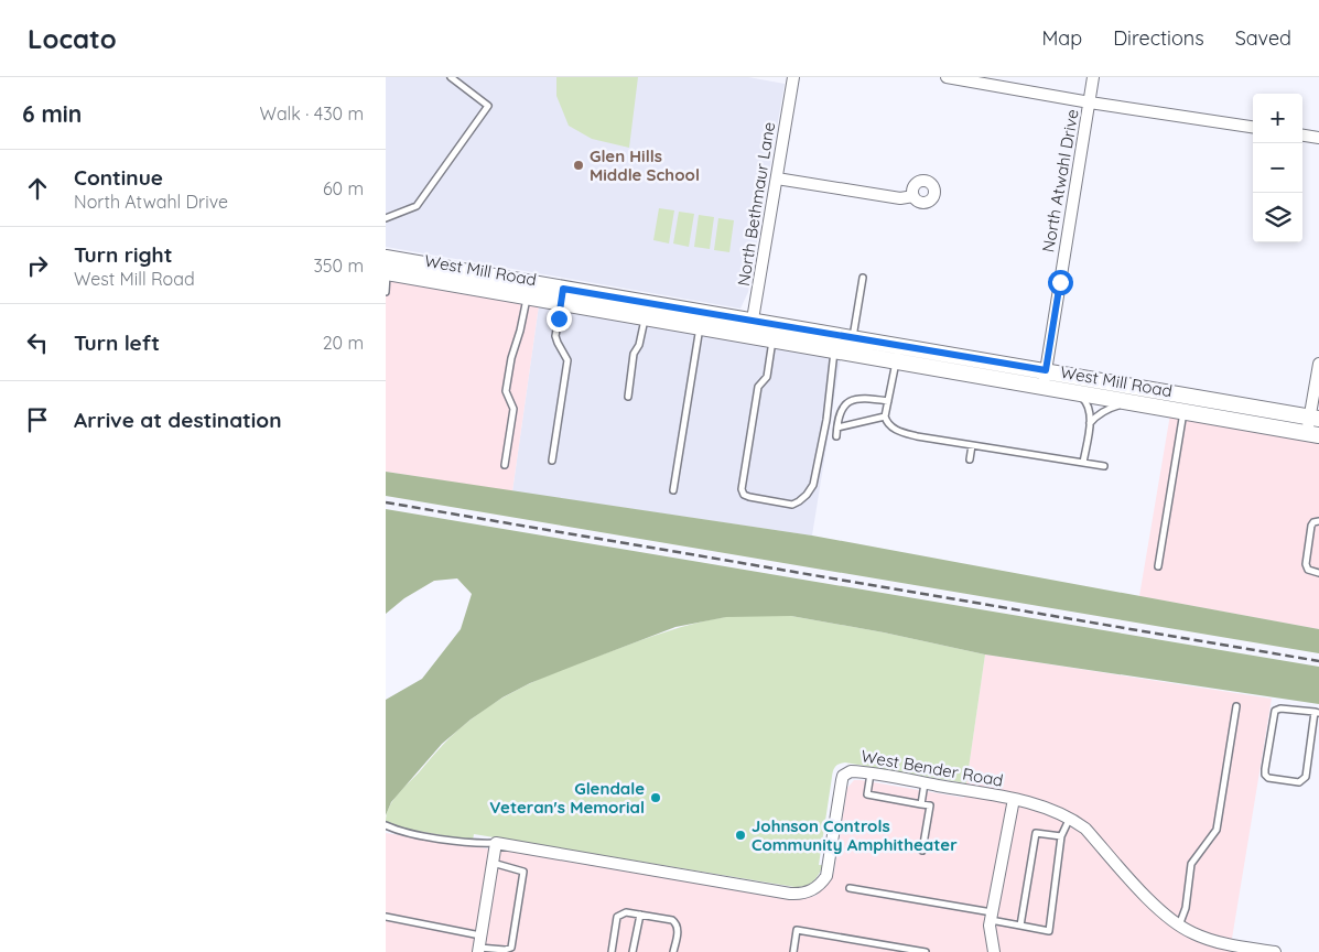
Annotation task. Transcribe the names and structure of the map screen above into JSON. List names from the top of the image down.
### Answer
{
  "streets": {
    "main road": ["West Mill Road"],
    "street": ["North Atwahl Drive", "North Bethmaur Lane", "West Bender Road"]
  },
  "crossings": [
    ["North Atwahl Drive", "West Mill Road"],
    ["North Bethmaur Lane", "West Mill Road"]
  ],
  "places": ["Glen Hills Middle School", "Glendale Veteran's Memorial", "Johnson Controls Community Amphitheater"],
  "page": {
    "header": "Locato",
    "nav": ["Map", "Directions", "Saved"],
    "heading": ["6 min", "Walk · 430 m"],
    "map_buttons": ["+", "−"],
    "list": [
      ["Continue", "North Atwahl Drive", "60 m"],
      ["Turn right", "West Mill Road", "350 m"],
      ["Turn left", "20 m"],
      "Arrive at destination"
    ]
  }
}
